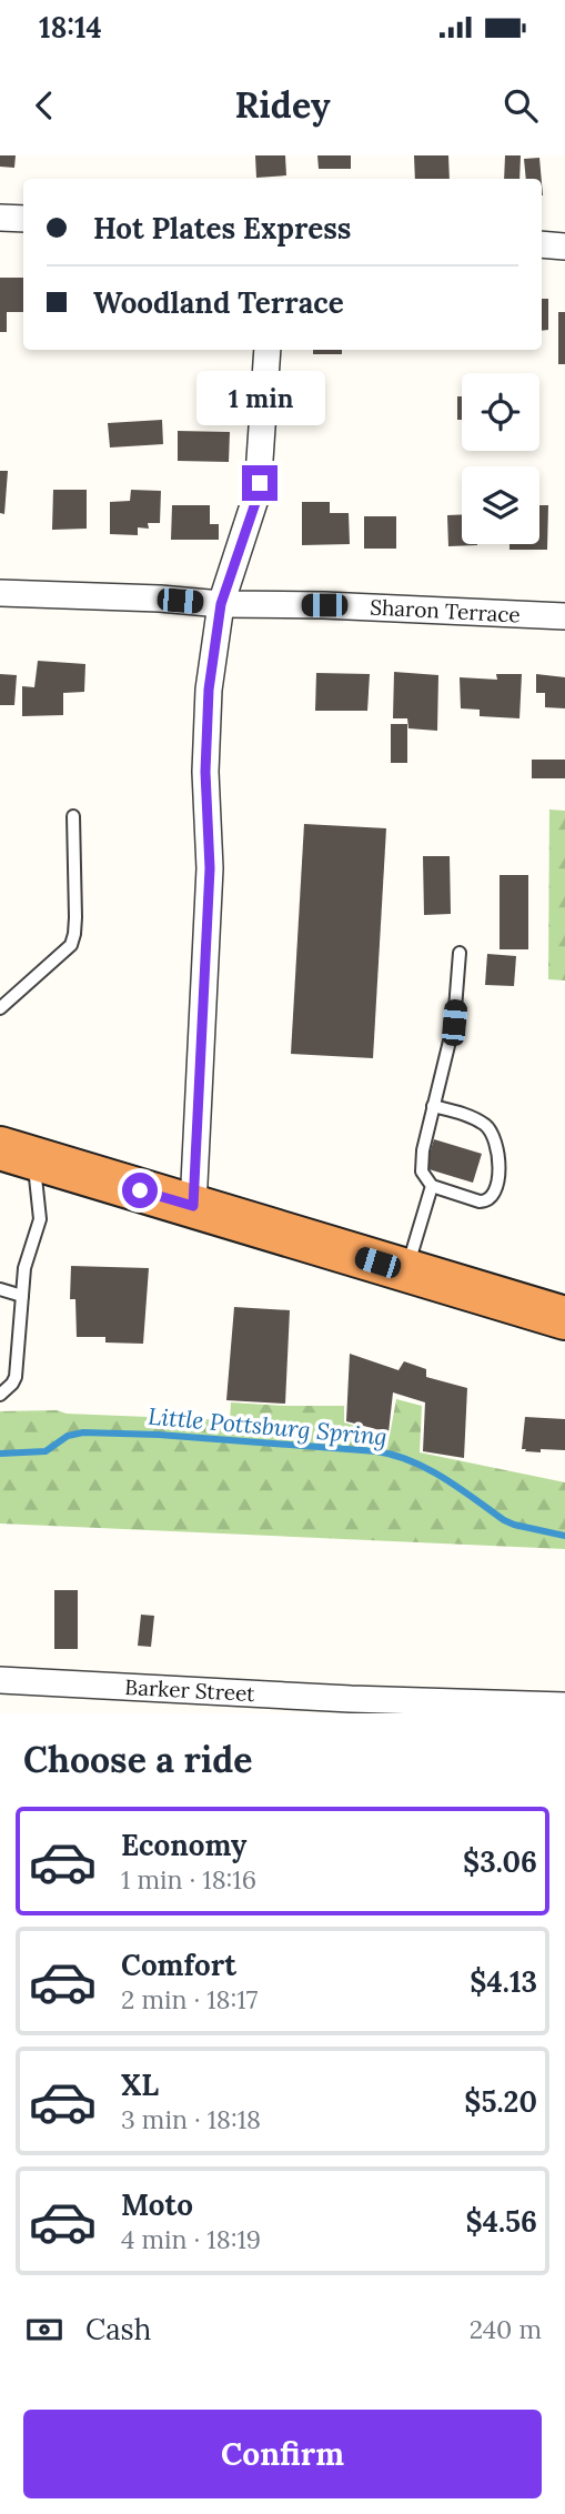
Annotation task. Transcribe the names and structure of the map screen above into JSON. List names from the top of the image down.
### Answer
{
  "streets": {
    "street": ["Sharon Terrace", "Barker Street"]
  },
  "water": ["Little Pottsburg Spring"],
  "page": {
    "status": "18:14",
    "header": "Ridey",
    "banner": ["Hot Plates Express", "Woodland Terrace"],
    "bubble": "1 min",
    "heading": "Choose a ride",
    "list": [
      {
        "name": "Economy",
        "note": "1 min · 18:16",
        "value": "$3.06"
      },
      {
        "name": "Comfort",
        "note": "2 min · 18:17",
        "value": "$4.13"
      },
      {
        "name": "XL",
        "note": "3 min · 18:18",
        "value": "$5.20"
      },
      {
        "name": "Moto",
        "note": "4 min · 18:19",
        "value": "$4.56"
      }
    ],
    "pay": ["Cash", "240 m"],
    "buttons": "Confirm"
  }
}
